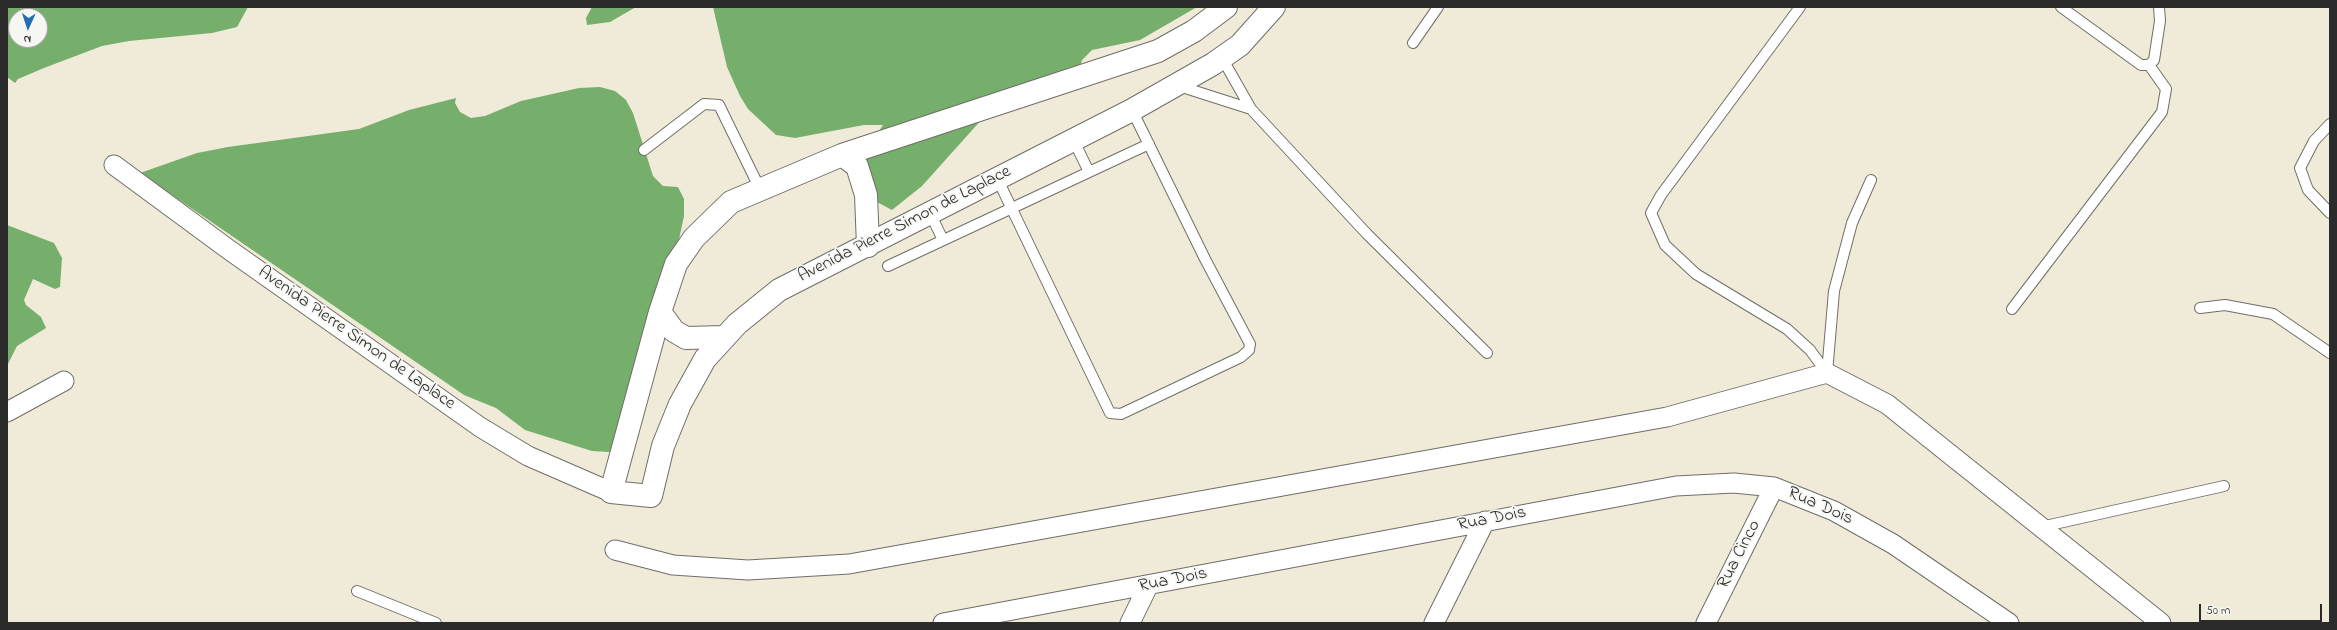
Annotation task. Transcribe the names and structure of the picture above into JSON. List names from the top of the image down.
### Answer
{
  "streets": {
    "street": ["Avenida Pierre Simon de Laplace", "Rua Dois", "Rua Cinco"]
  },
  "crossings": [
    ["Rua Dois", "Rua Cinco"]
  ],
  "scale_bar": "50 m",
  "north": "bottom"
}
